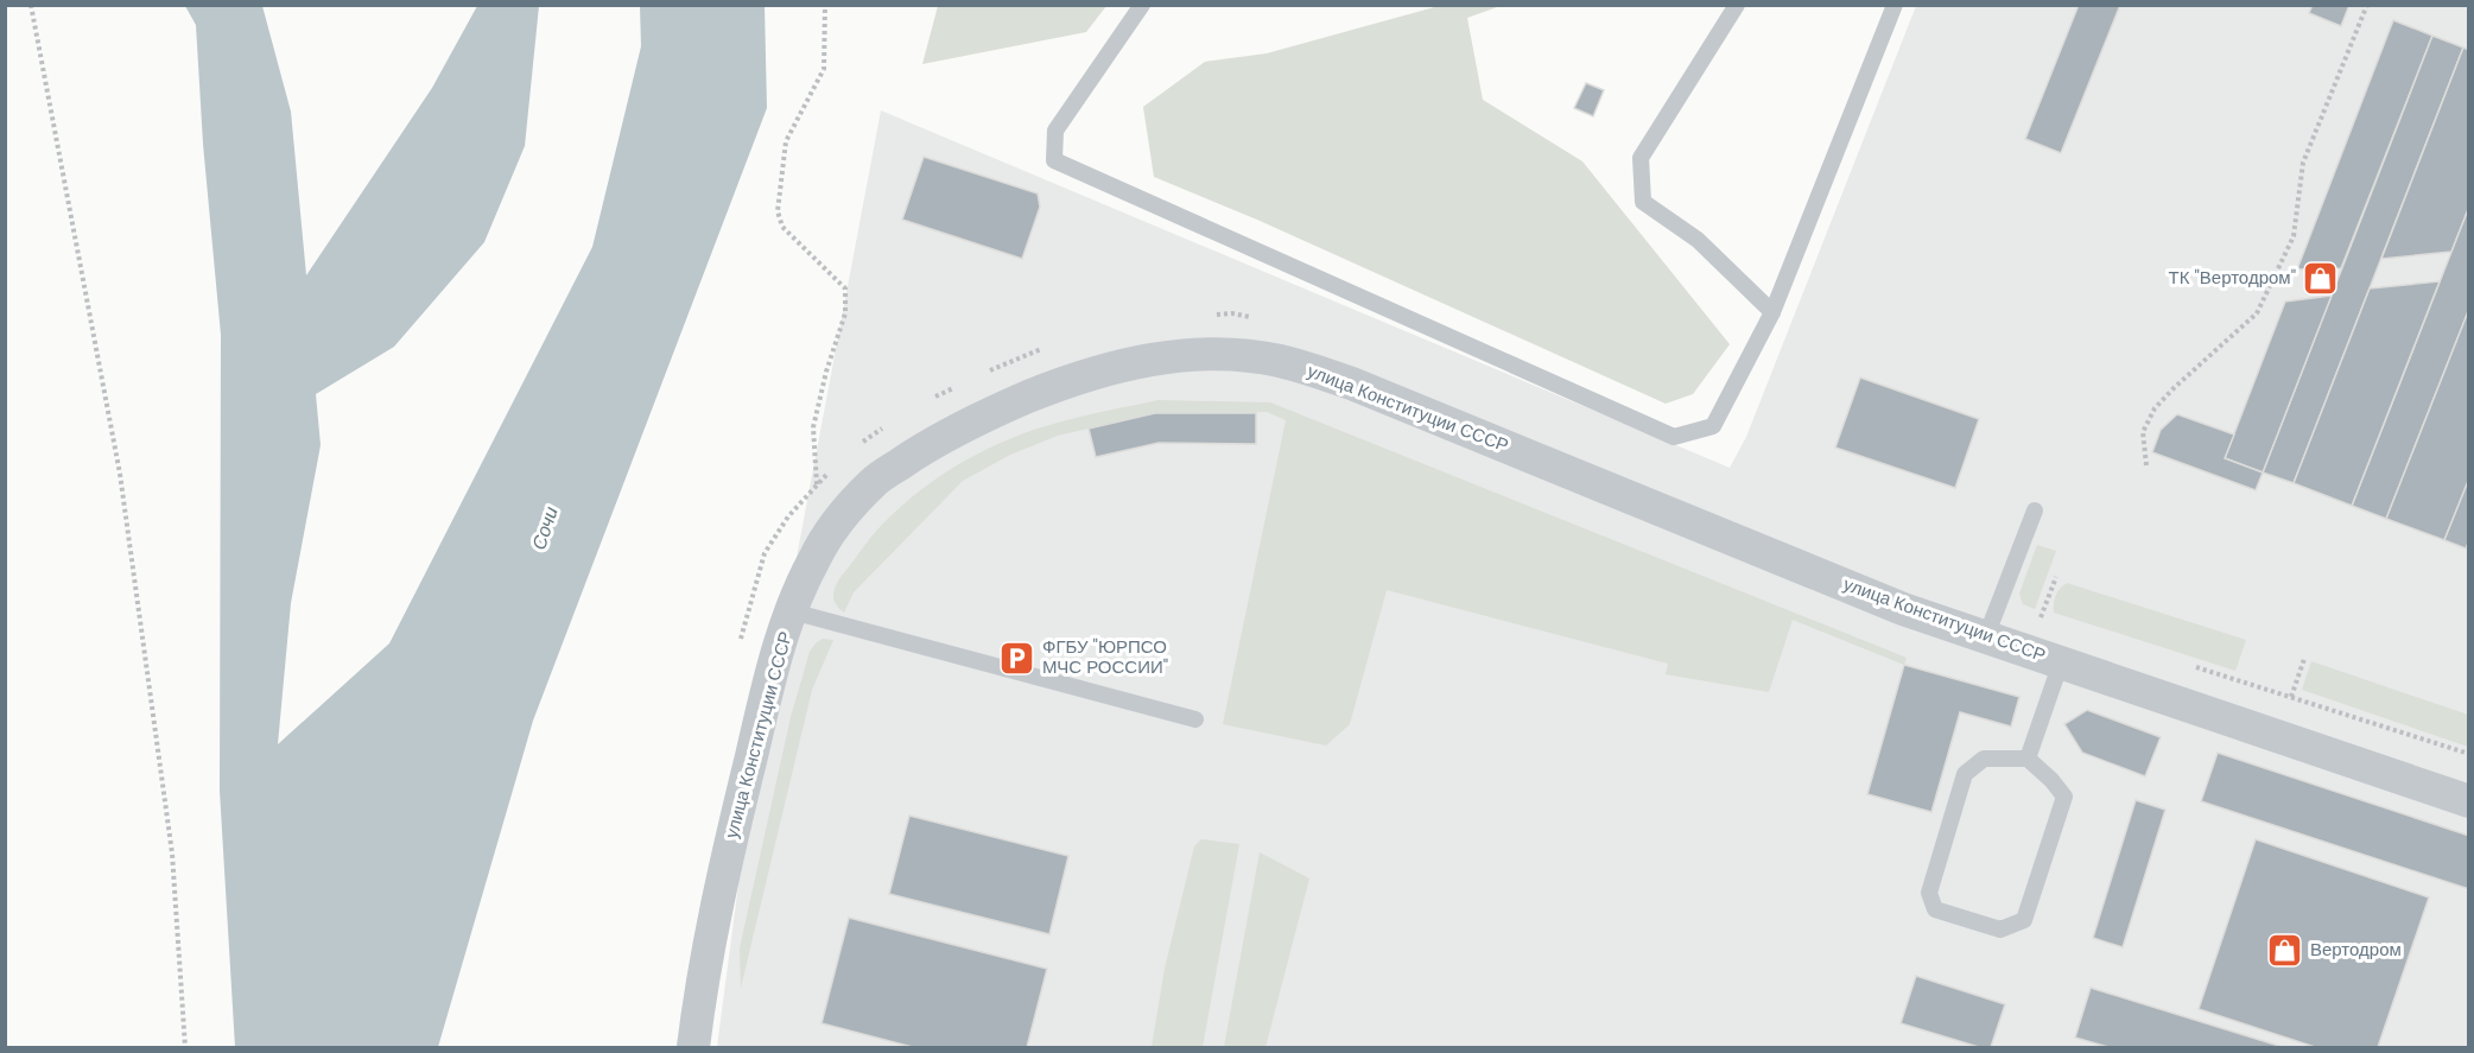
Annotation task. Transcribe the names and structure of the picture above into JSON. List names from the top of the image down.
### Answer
{
  "streets": {
    "street": ["улица Конституции СССР"]
  },
  "water": ["Сочи"],
  "places": {
    "shop": ["ТК \"Вертодром\"", "Вертодром"],
    "parking": ["ФГБУ \"ЮРПСО МЧС РОССИИ\""]
  }
}
